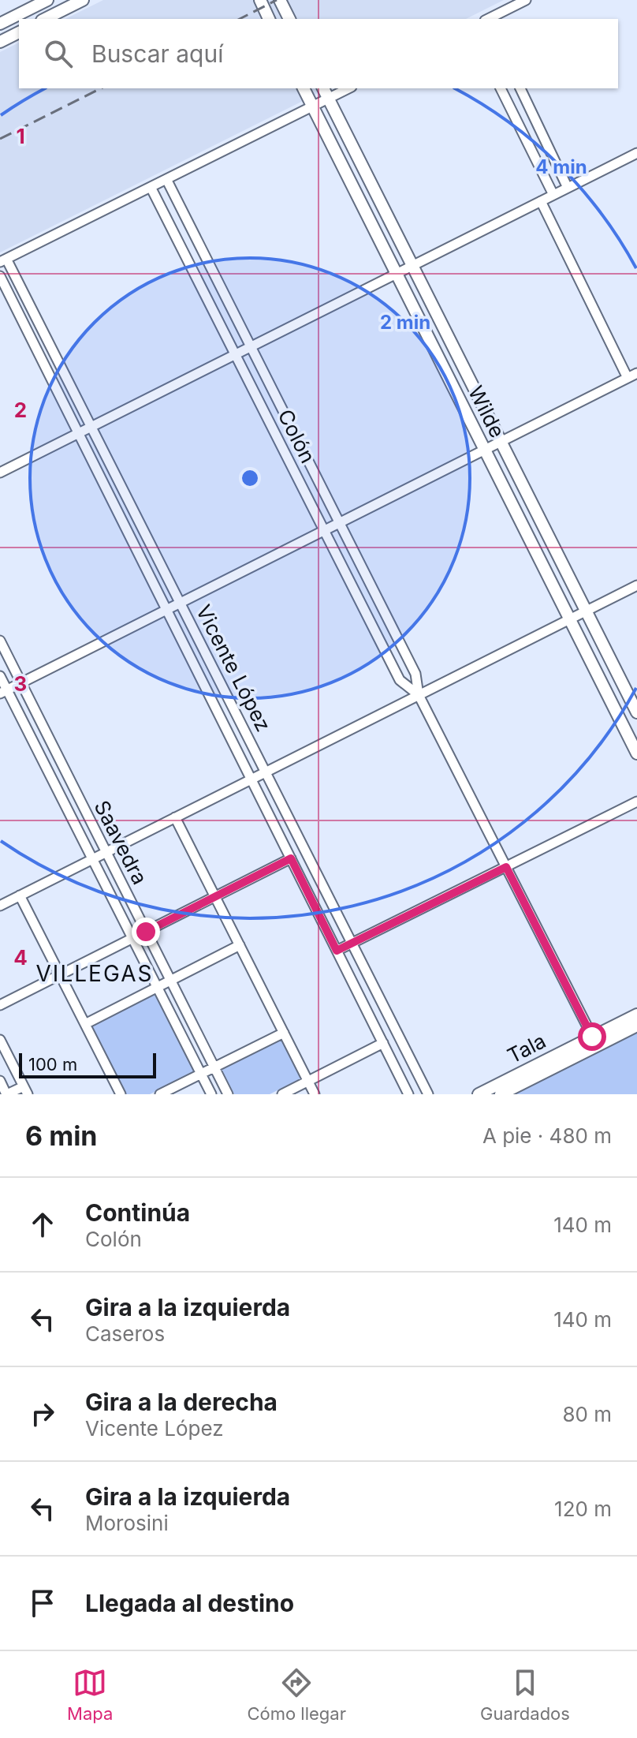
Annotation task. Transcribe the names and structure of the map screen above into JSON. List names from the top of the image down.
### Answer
{
  "streets": {
    "street": [
      "Wilde",
      "Colón",
      "Vicente López",
      "Saavedra",
      "Tala"
    ]
  },
  "crossings": [
    ["Colón", "Tala"]
  ],
  "districts": ["VILLEGAS"],
  "scale_bar": "100 m",
  "page": {
    "search": "Buscar aquí",
    "scale": "100 m",
    "heading": ["6 min", "A pie · 480 m"],
    "list": [
      ["Continúa", "Colón", "140 m"],
      ["Gira a la izquierda", "Caseros", "140 m"],
      ["Gira a la derecha", "Vicente López", "80 m"],
      ["Gira a la izquierda", "Morosini", "120 m"],
      "Llegada al destino"
    ],
    "nav": ["Mapa", "Cómo llegar", "Guardados"]
  },
  "grid": {
    "rows": [
      "1",
      "2",
      "3",
      "4"
    ]
  },
  "rings": ["4 min", "2 min"]
}
